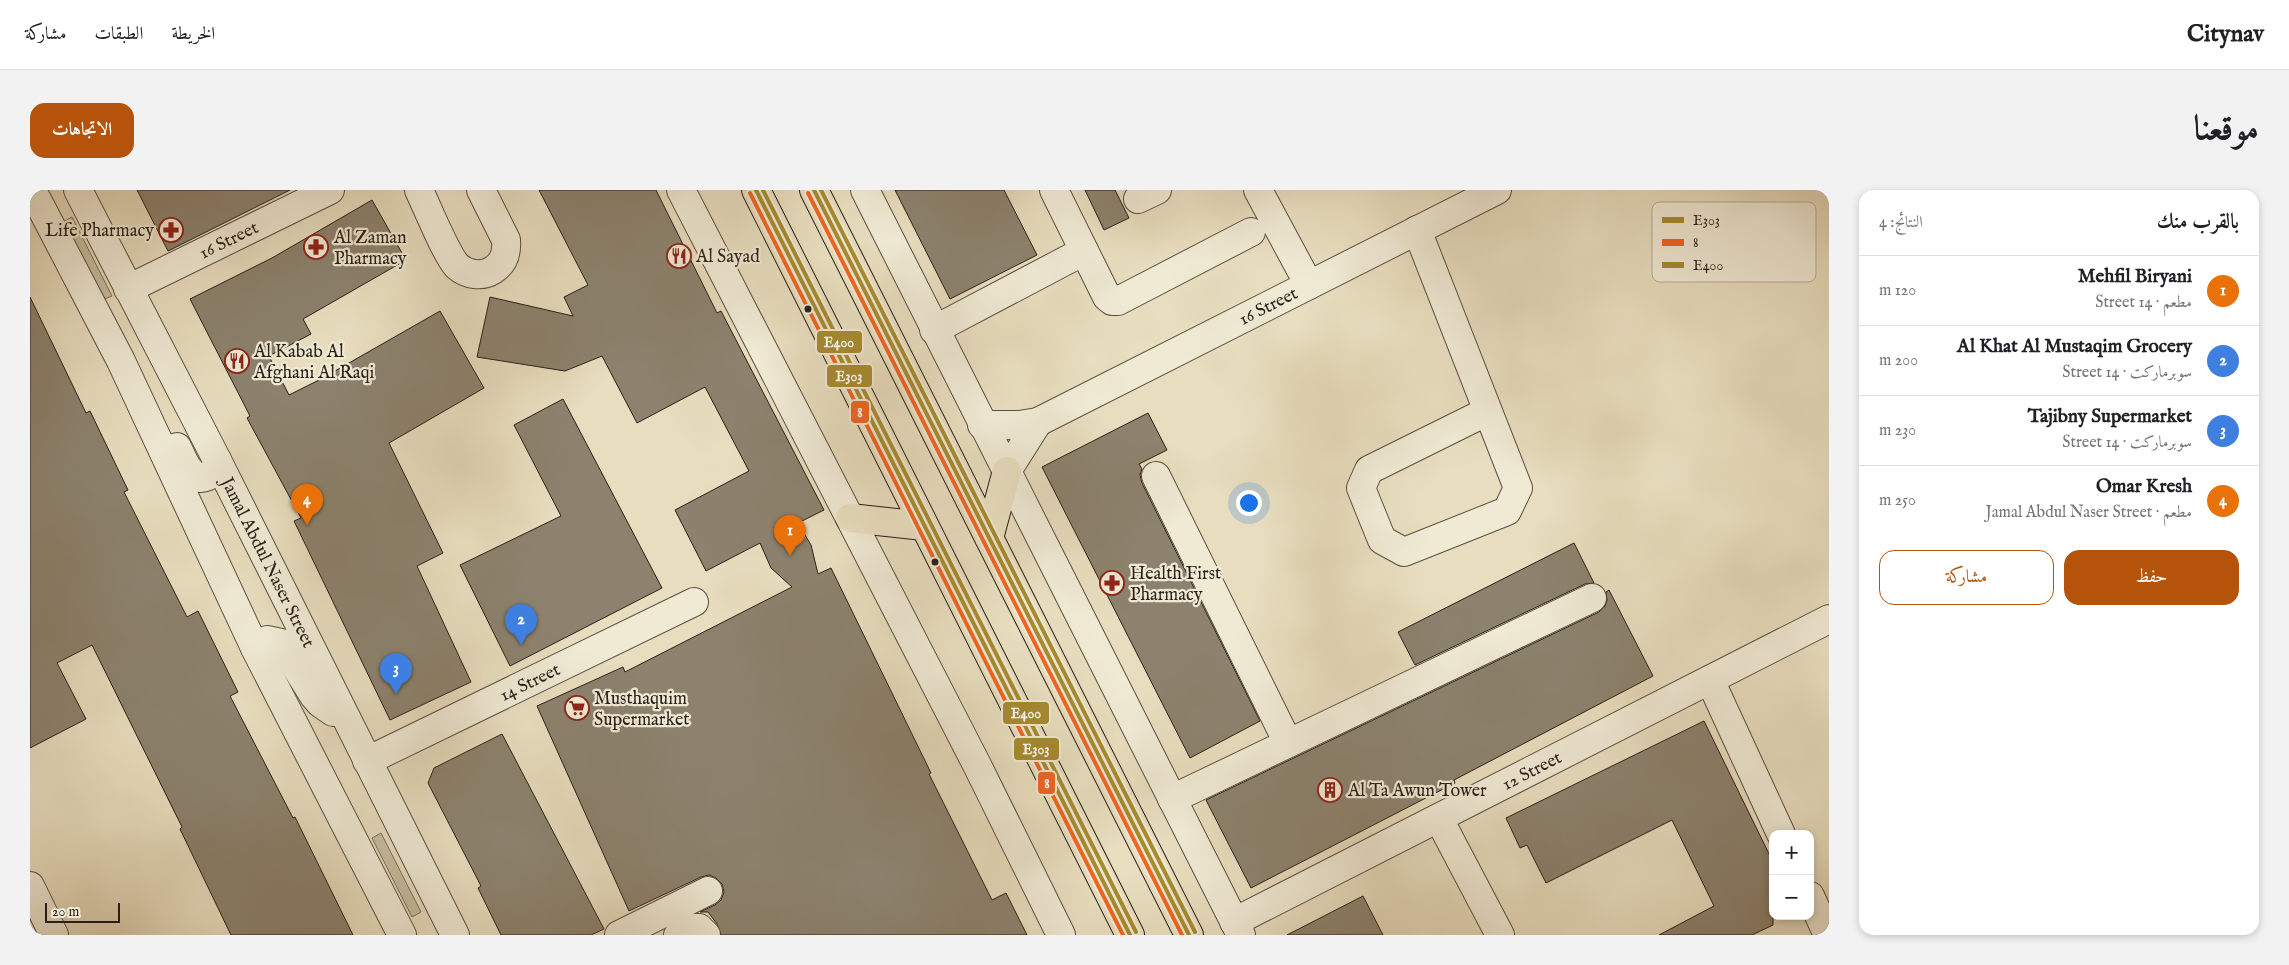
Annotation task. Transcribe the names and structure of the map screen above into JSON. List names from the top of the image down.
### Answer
{
  "streets": {
    "street": [
      "16 Street",
      "Jamal Abdul Naser Street",
      "14 Street",
      "12 Street"
    ]
  },
  "crossings": [
    ["16 Street", "Jamal Abdul Naser Street"],
    ["Jamal Abdul Naser Street", "14 Street"]
  ],
  "places": {
    "pharmacy": ["Life Pharmacy", "Al Zaman Pharmacy", "Health First Pharmacy"],
    "restaurant": ["Al Sayad", "Al Kabab Al Afghani Al Raqi"],
    "supermarket": ["Musthaquim Supermarket"],
    "building": ["Al Ta Awun Tower"]
  },
  "lines": ["transit line E303", "transit line E400", "transit line 8"],
  "legend": ["E303", "8", "E400"],
  "scale_bar": "20 m",
  "page": {
    "header": "Citynav",
    "nav": ["الخريطة", "الطبقات", "مشاركة"],
    "title": "موقعنا",
    "buttons": [
      "الاتجاهات",
      ["حفظ", "مشاركة"]
    ],
    "heading": ["بالقرب منك", "النتائج: 4"],
    "list": [
      {
        "mark": "1",
        "name": "Mehfil Biryani",
        "note": "مطعم · 14 Street",
        "value": "120 m"
      },
      {
        "mark": "2",
        "name": "Al Khat Al Mustaqim Grocery",
        "note": "سوبرماركت · 14 Street",
        "value": "200 m"
      },
      {
        "mark": "3",
        "name": "Tajibny Supermarket",
        "note": "سوبرماركت · 14 Street",
        "value": "230 m"
      },
      {
        "mark": "4",
        "name": "Omar Kresh",
        "note": "مطعم · Jamal Abdul Naser Street",
        "value": "250 m"
      }
    ],
    "pins": [
      "4",
      "1",
      "2",
      "3"
    ],
    "map_buttons": ["+", "−"],
    "scale": "20 m"
  }
}
